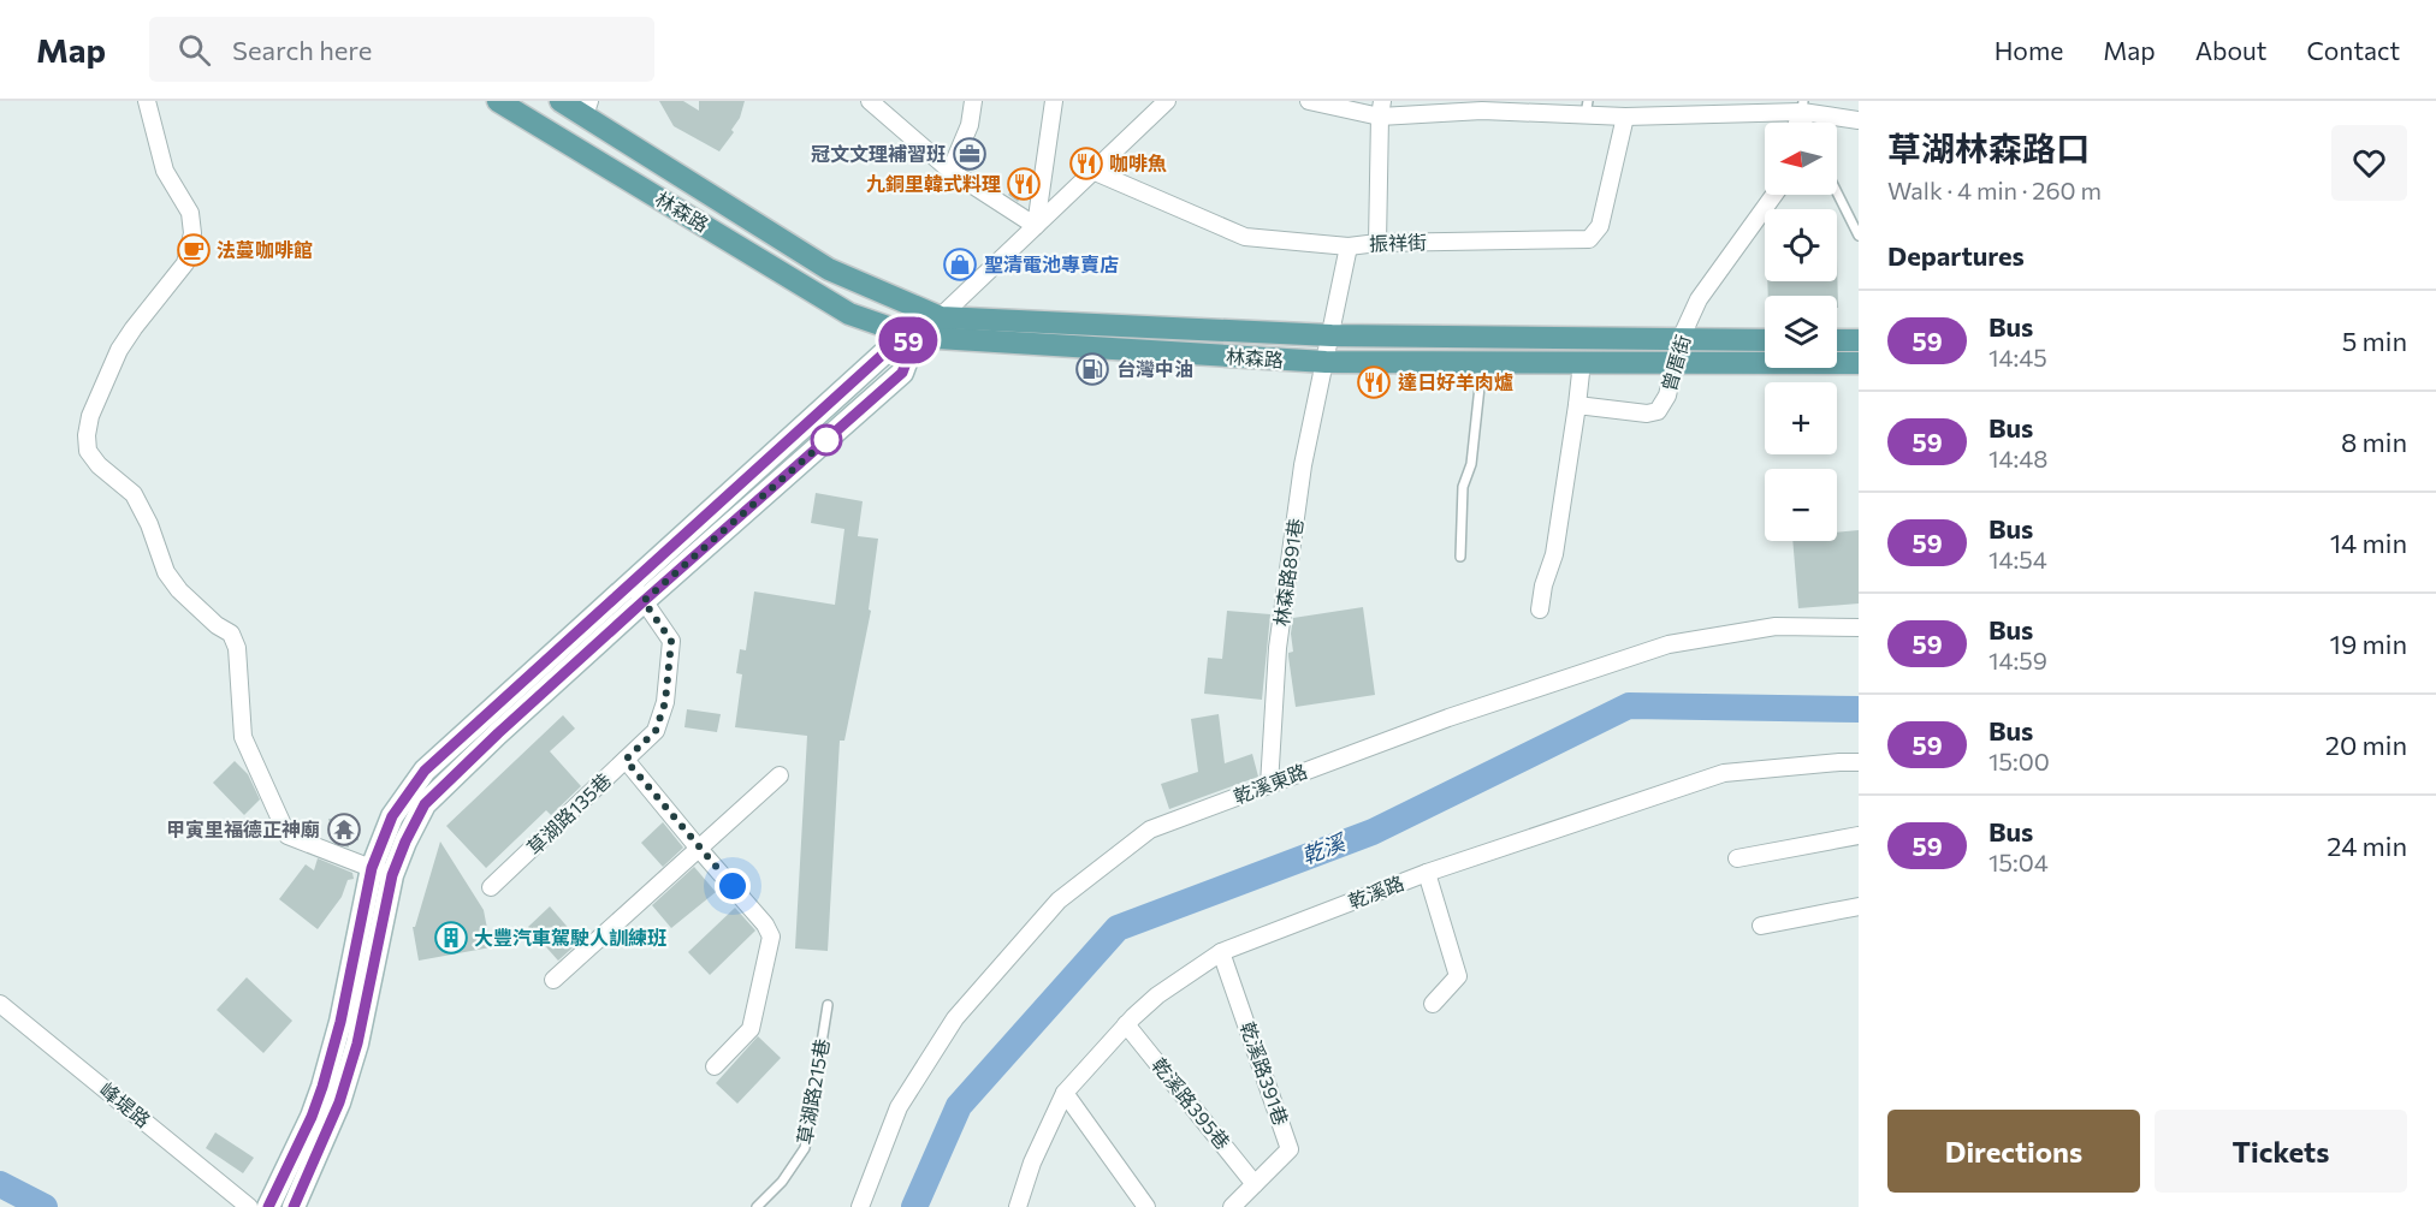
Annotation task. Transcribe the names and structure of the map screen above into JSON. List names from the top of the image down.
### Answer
{
  "streets": {
    "main road": ["林森路"],
    "street": [
      "振祥街",
      "曾厝街",
      "林森路891巷",
      "乾溪東路",
      "草湖路135巷",
      "乾溪路",
      "乾溪路391巷",
      "乾溪路395巷",
      "峰堤路"
    ],
    "lane": ["草湖路215巷"]
  },
  "crossings": [
    ["林森路", "曾厝街"],
    ["林森路", "林森路891巷"],
    ["振祥街", "林森路891巷"],
    ["林森路891巷", "乾溪東路"],
    ["乾溪路", "乾溪路391巷"],
    ["乾溪路", "乾溪路395巷"],
    ["乾溪路391巷", "乾溪路395巷"]
  ],
  "water": ["乾溪"],
  "places": {
    "office": ["冠文文理補習班"],
    "restaurant": ["咖啡魚", "九銅里韓式料理", "達日好羊肉爐"],
    "cafe": ["法蔓咖啡館"],
    "shop": ["聖清電池專賣店"],
    "fuel station": ["台灣中油"],
    "temple": ["甲寅里福德正神廟"],
    "building": ["大豐汽車駕駛人訓練班"]
  },
  "lines": ["bus line 59"],
  "north": "left",
  "page": {
    "header": "Map",
    "search": "Search here",
    "nav": [
      "Home",
      "Map",
      "About",
      "Contact"
    ],
    "on_map": "59",
    "heading": [
      ["草湖林森路口", "Walk · 4 min · 260 m"],
      "Departures"
    ],
    "map_buttons": ["+", "−"],
    "list": [
      {
        "mark": "59",
        "name": "Bus",
        "note": "14:45",
        "value": "5 min"
      },
      {
        "mark": "59",
        "name": "Bus",
        "note": "14:48",
        "value": "8 min"
      },
      {
        "mark": "59",
        "name": "Bus",
        "note": "14:54",
        "value": "14 min"
      },
      {
        "mark": "59",
        "name": "Bus",
        "note": "14:59",
        "value": "19 min"
      },
      {
        "mark": "59",
        "name": "Bus",
        "note": "15:00",
        "value": "20 min"
      },
      {
        "mark": "59",
        "name": "Bus",
        "note": "15:04",
        "value": "24 min"
      }
    ],
    "buttons": ["Directions", "Tickets"]
  }
}
